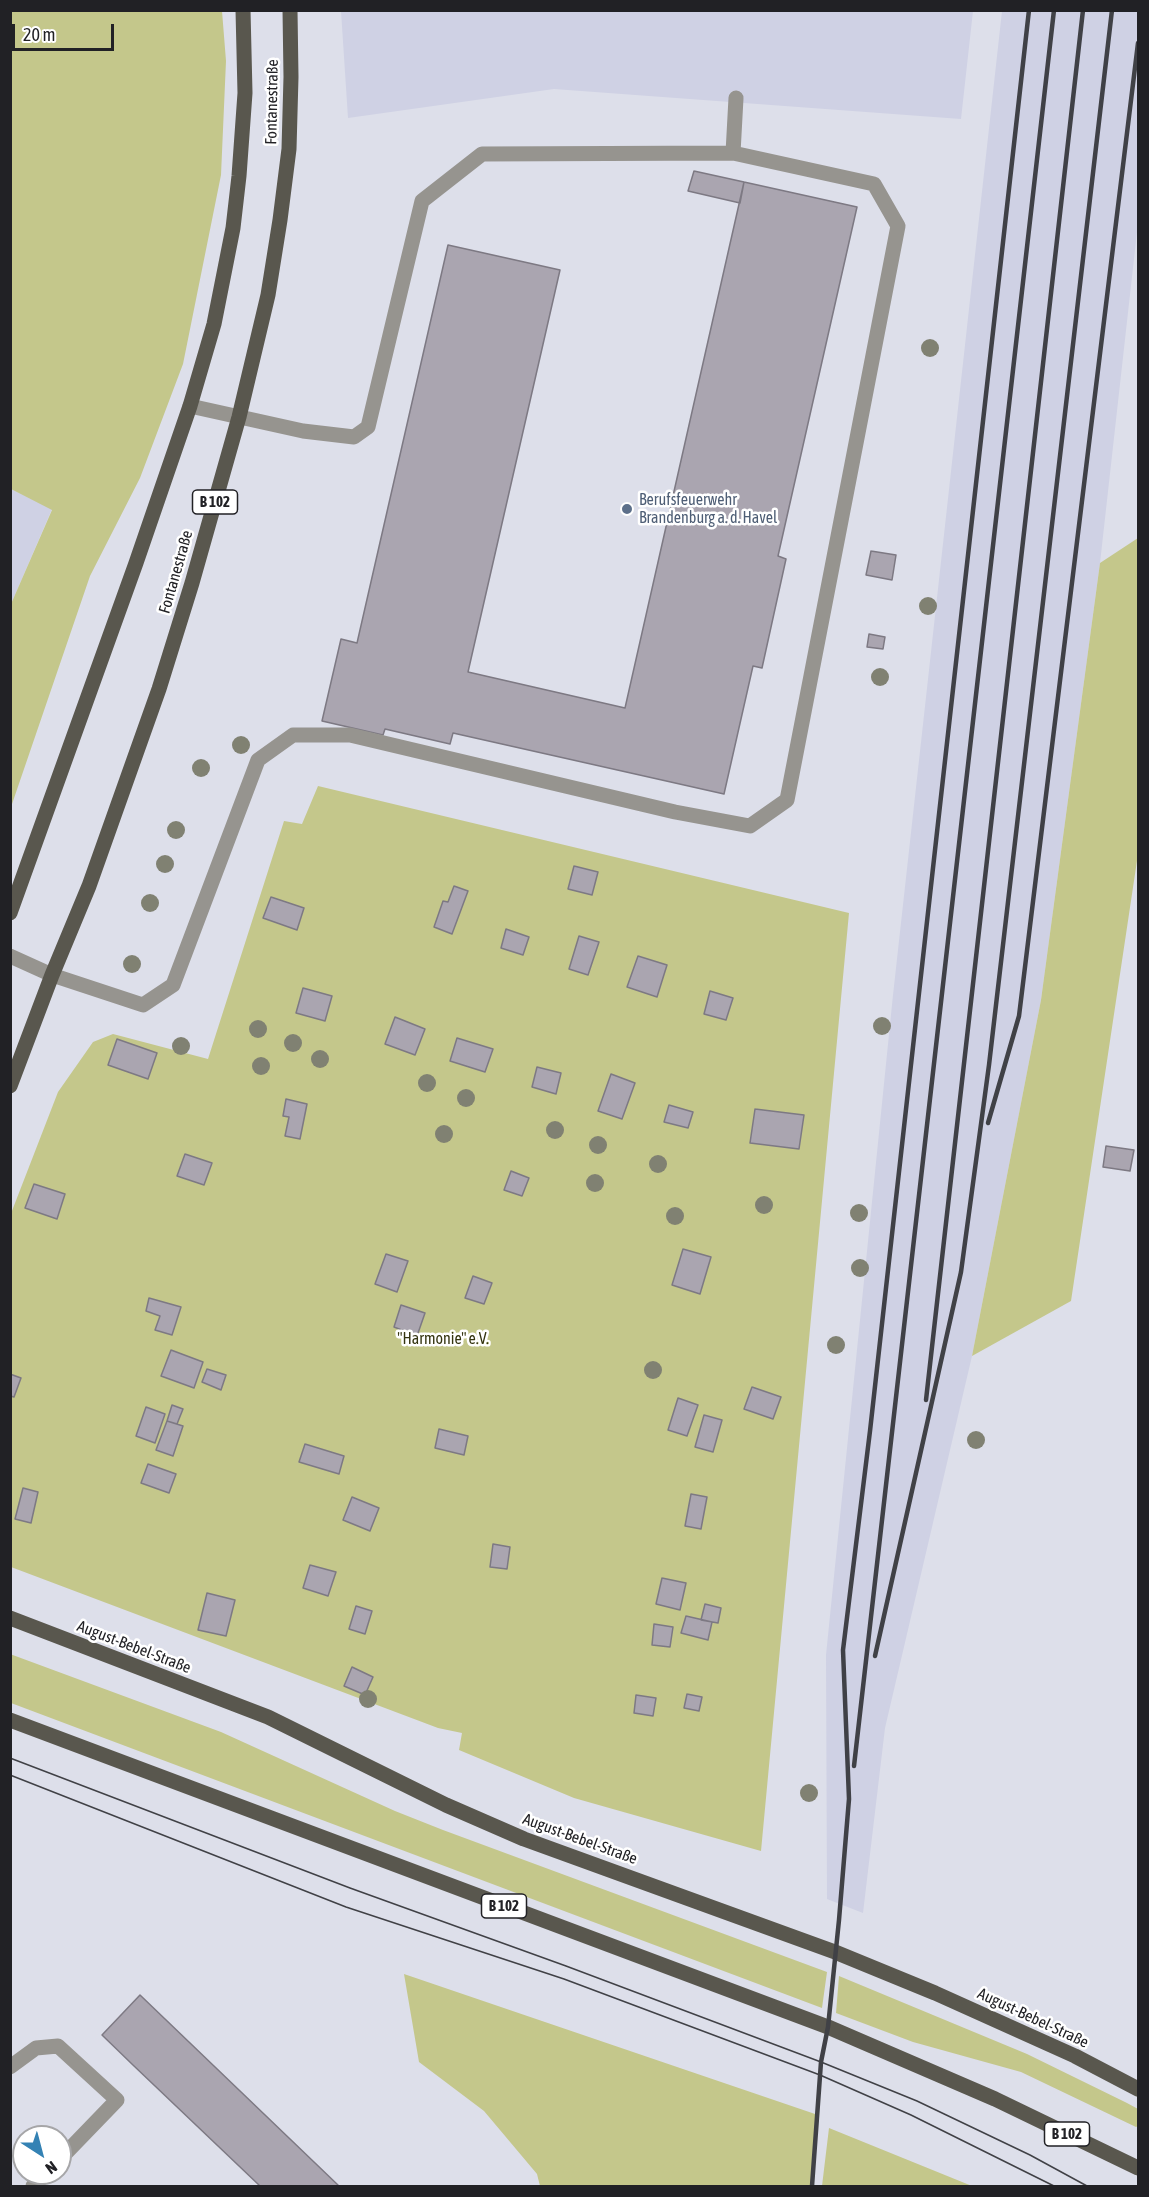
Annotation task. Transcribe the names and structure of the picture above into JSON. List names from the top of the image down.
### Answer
{
  "streets": {
    "main road": ["Fontanestraße", "B 102", "August-Bebel-Straße"]
  },
  "parks": ["\"Harmonie\" e.V."],
  "places": ["Berufsfeuerwehr Brandenburg a. d. Havel"],
  "scale_bar": "20 m",
  "north": "bottom right"
}
